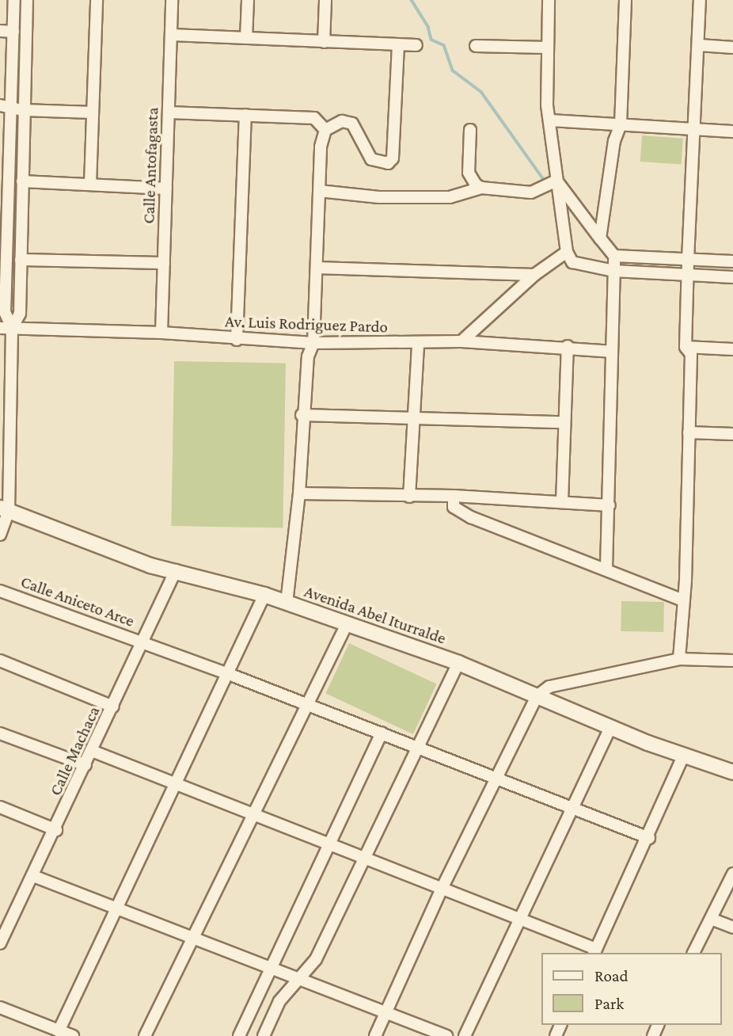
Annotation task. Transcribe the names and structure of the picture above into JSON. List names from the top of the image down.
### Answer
{
  "streets": {
    "street": [
      "Calle Antofagasta",
      "Av. Luis Rodriguez Pardo",
      "Calle Aniceto Arce",
      "Avenida Abel Iturralde",
      "Calle Machaca"
    ]
  },
  "crossings": [
    ["Calle Antofagasta", "Av. Luis Rodriguez Pardo"],
    ["Calle Aniceto Arce", "Calle Machaca"],
    ["Avenida Abel Iturralde", "Calle Machaca"]
  ],
  "legend": ["Road", "Park"]
}
